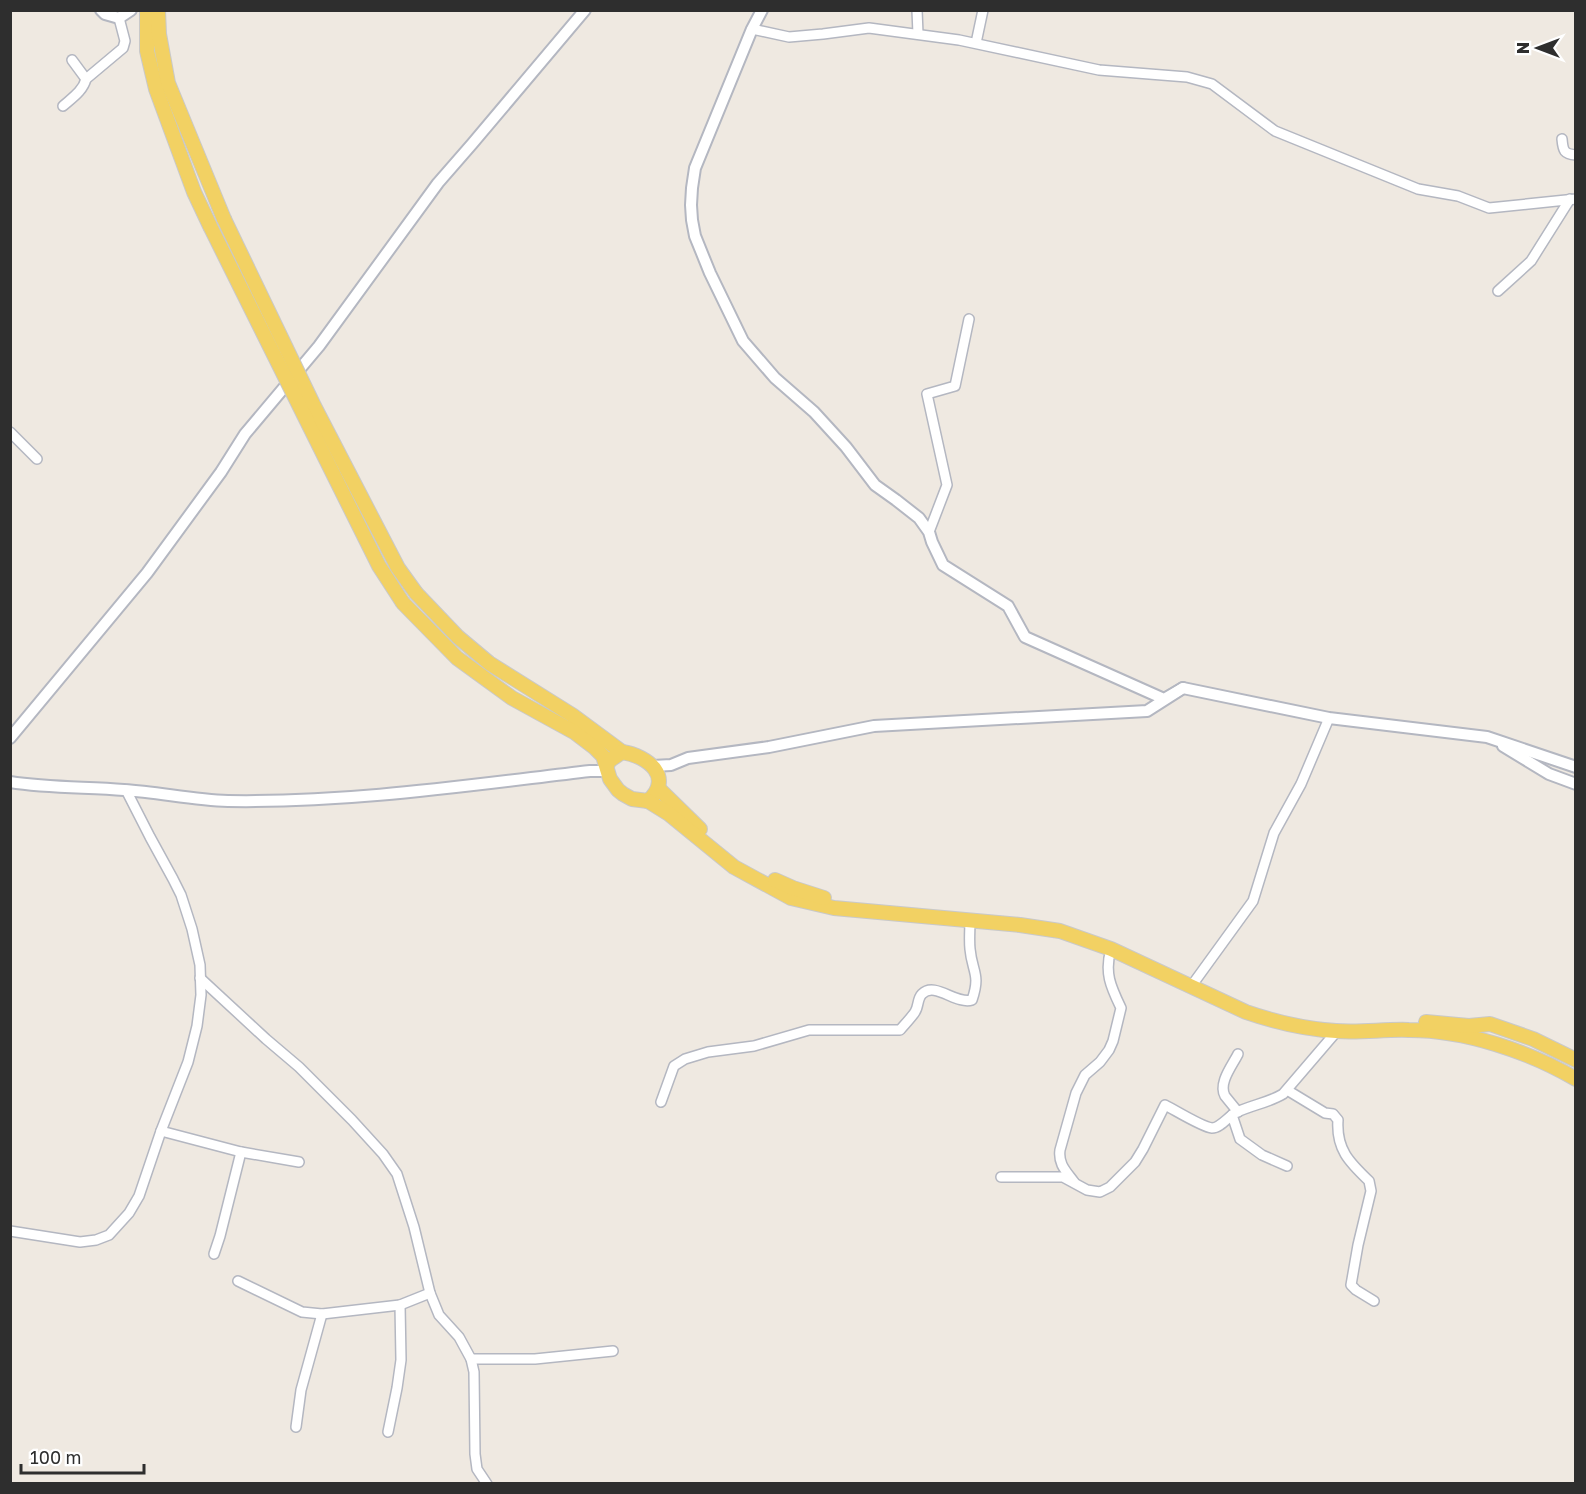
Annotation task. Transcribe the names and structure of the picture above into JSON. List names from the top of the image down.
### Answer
{
  "scale_bar": "100 m",
  "north": "left"
}
